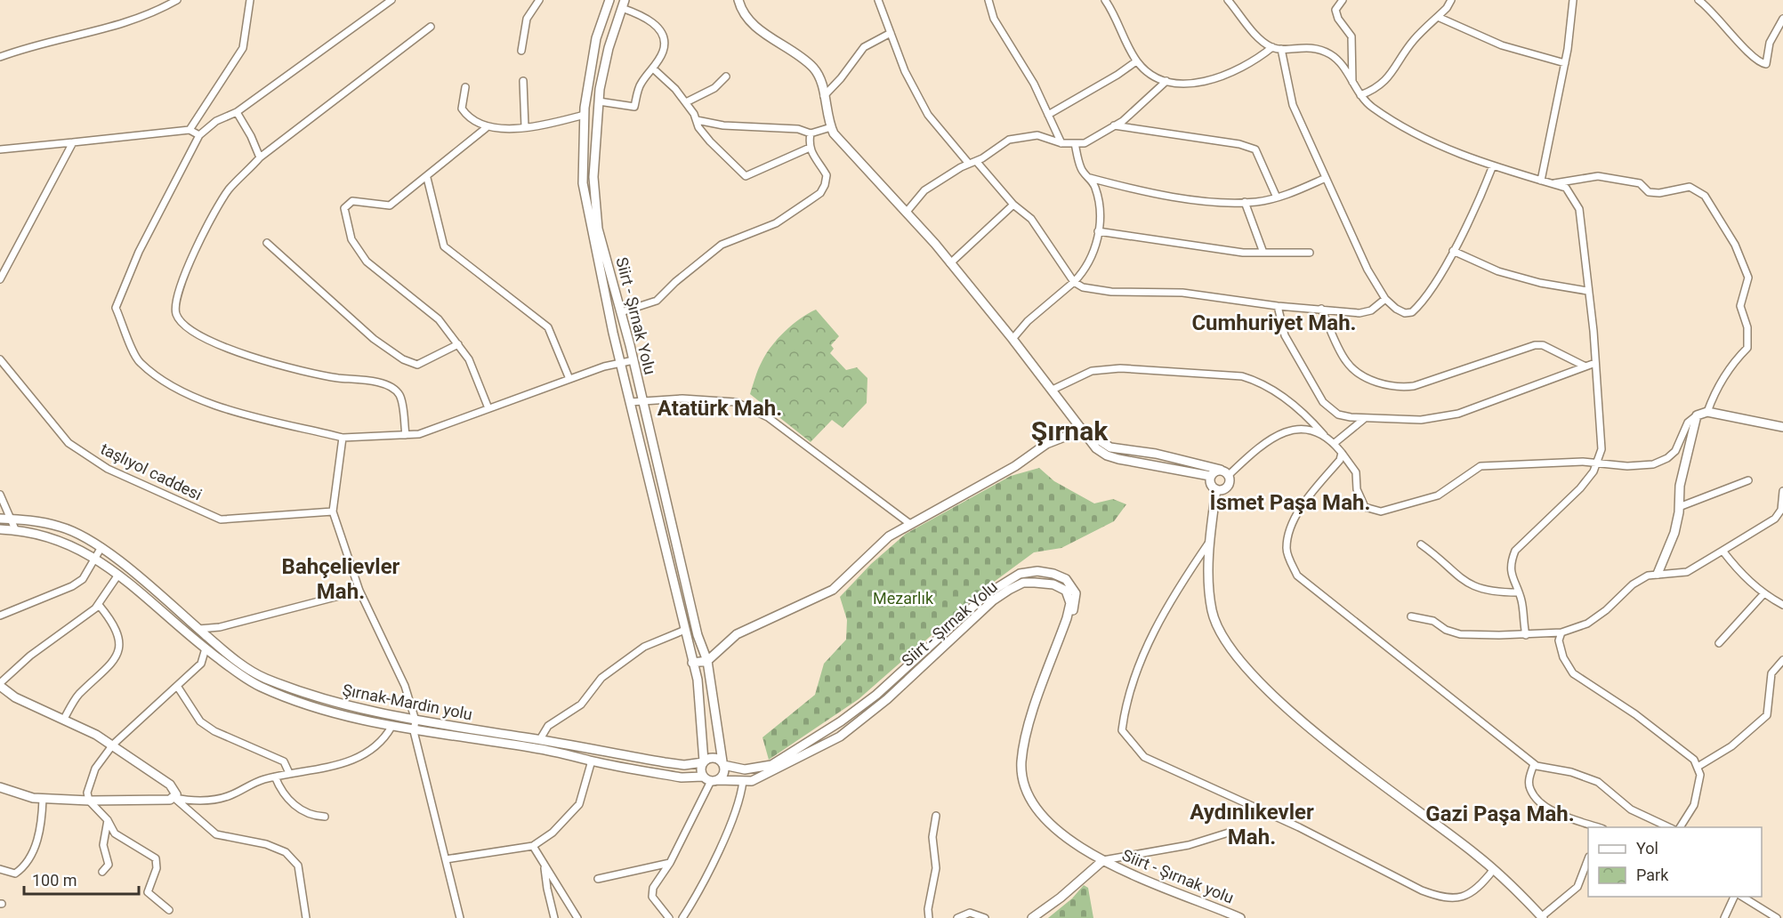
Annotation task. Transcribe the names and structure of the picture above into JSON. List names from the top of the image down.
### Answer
{
  "streets": {
    "street": [
      "Siirt - Şırnak Yolu",
      "taşlıyol caddesi",
      "Şırnak-Mardin yolu",
      "Siirt - Şırnak yolu"
    ]
  },
  "crossings": [
    ["Siirt - Şırnak Yolu", "Şırnak-Mardin yolu"],
    ["Siirt - Şırnak Yolu", "Siirt - Şırnak yolu"]
  ],
  "districts": [
    "Cumhuriyet Mah.",
    "Atatürk Mah.",
    "Şırnak",
    "İsmet Paşa Mah.",
    "Bahçelievler Mah.",
    "Aydınlıkevler Mah.",
    "Gazi Paşa Mah."
  ],
  "parks": ["Mezarlık"],
  "legend": ["Yol", "Park"],
  "scale_bar": "100 m"
}
